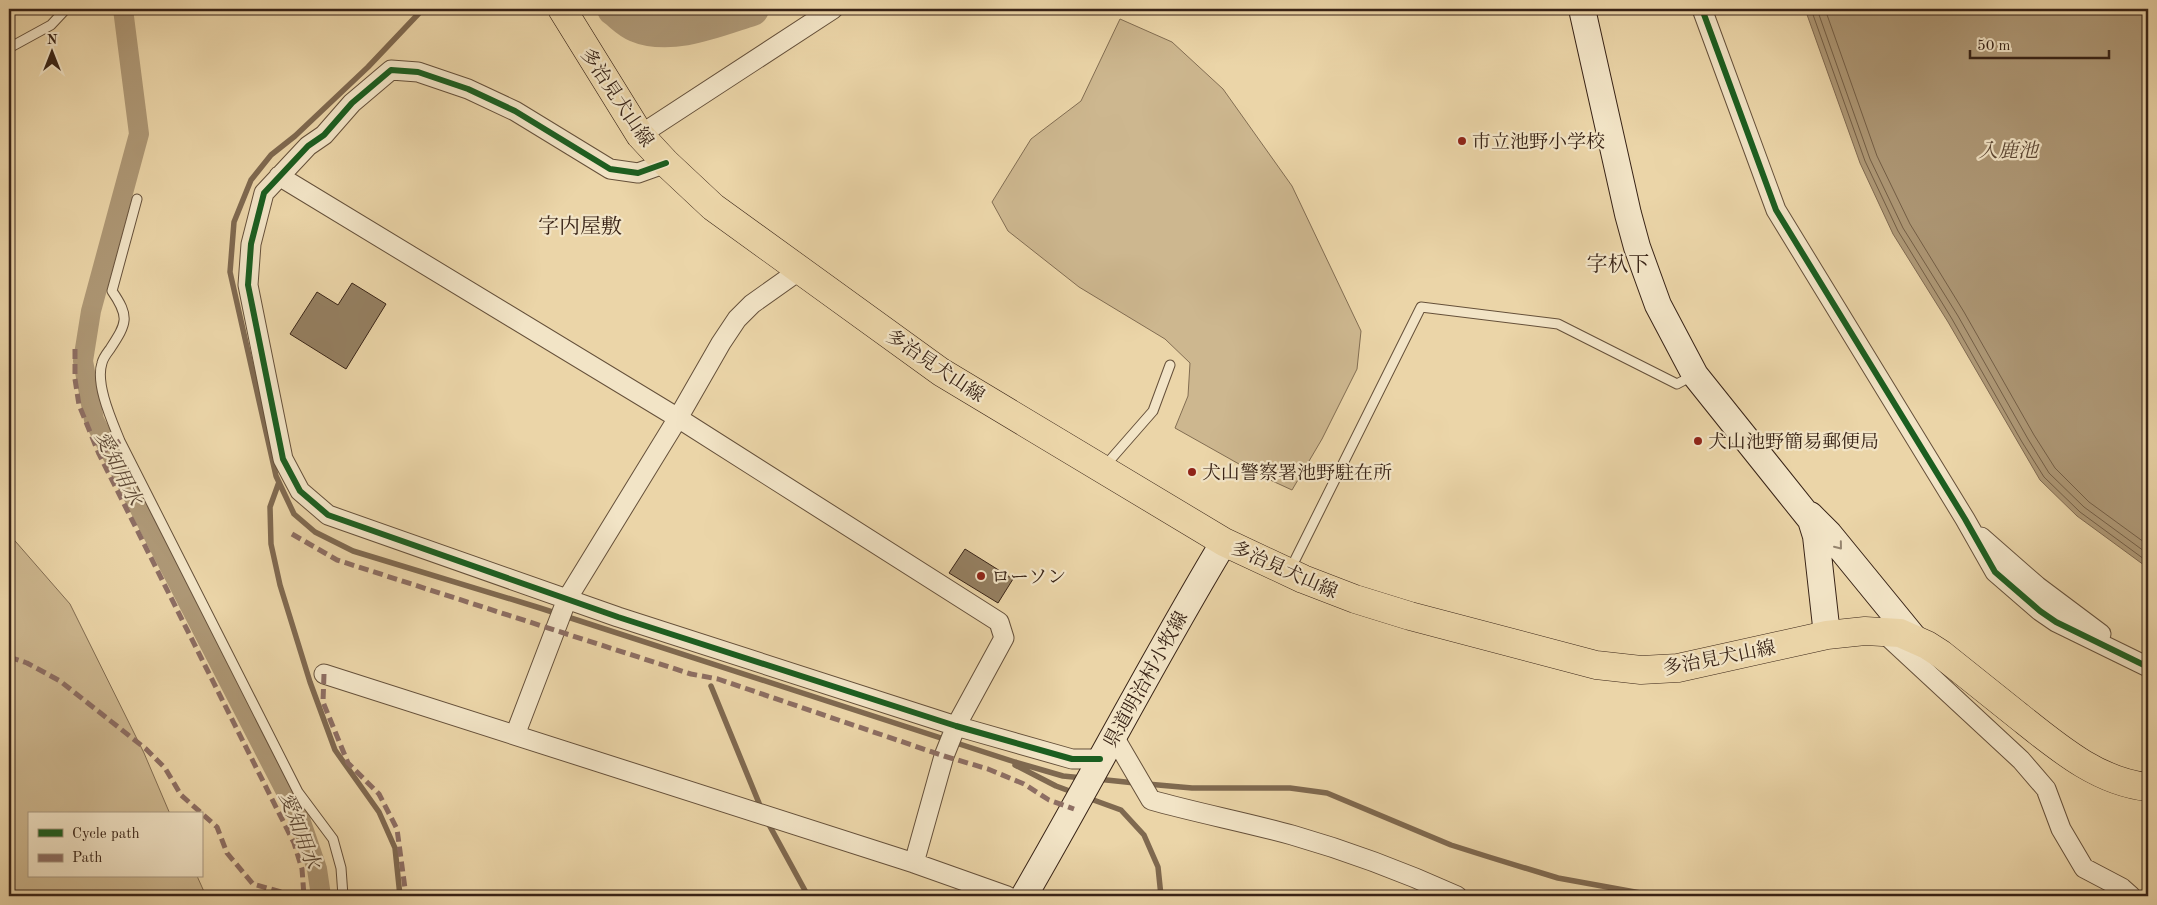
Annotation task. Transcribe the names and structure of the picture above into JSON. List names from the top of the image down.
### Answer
{
  "streets": {
    "main road": ["多治見犬山線", "県道明治村小牧線"]
  },
  "crossings": [
    ["多治見犬山線", "県道明治村小牧線"]
  ],
  "districts": ["字内屋敷", "字杁下"],
  "water": ["入鹿池", "愛知用水"],
  "places": [
    "市立池野小学校",
    "犬山池野簡易郵便局",
    "犬山警察署池野駐在所",
    "ローソン"
  ],
  "legend": ["Cycle path", "Path"],
  "scale_bar": "50 m",
  "north": "top"
}
